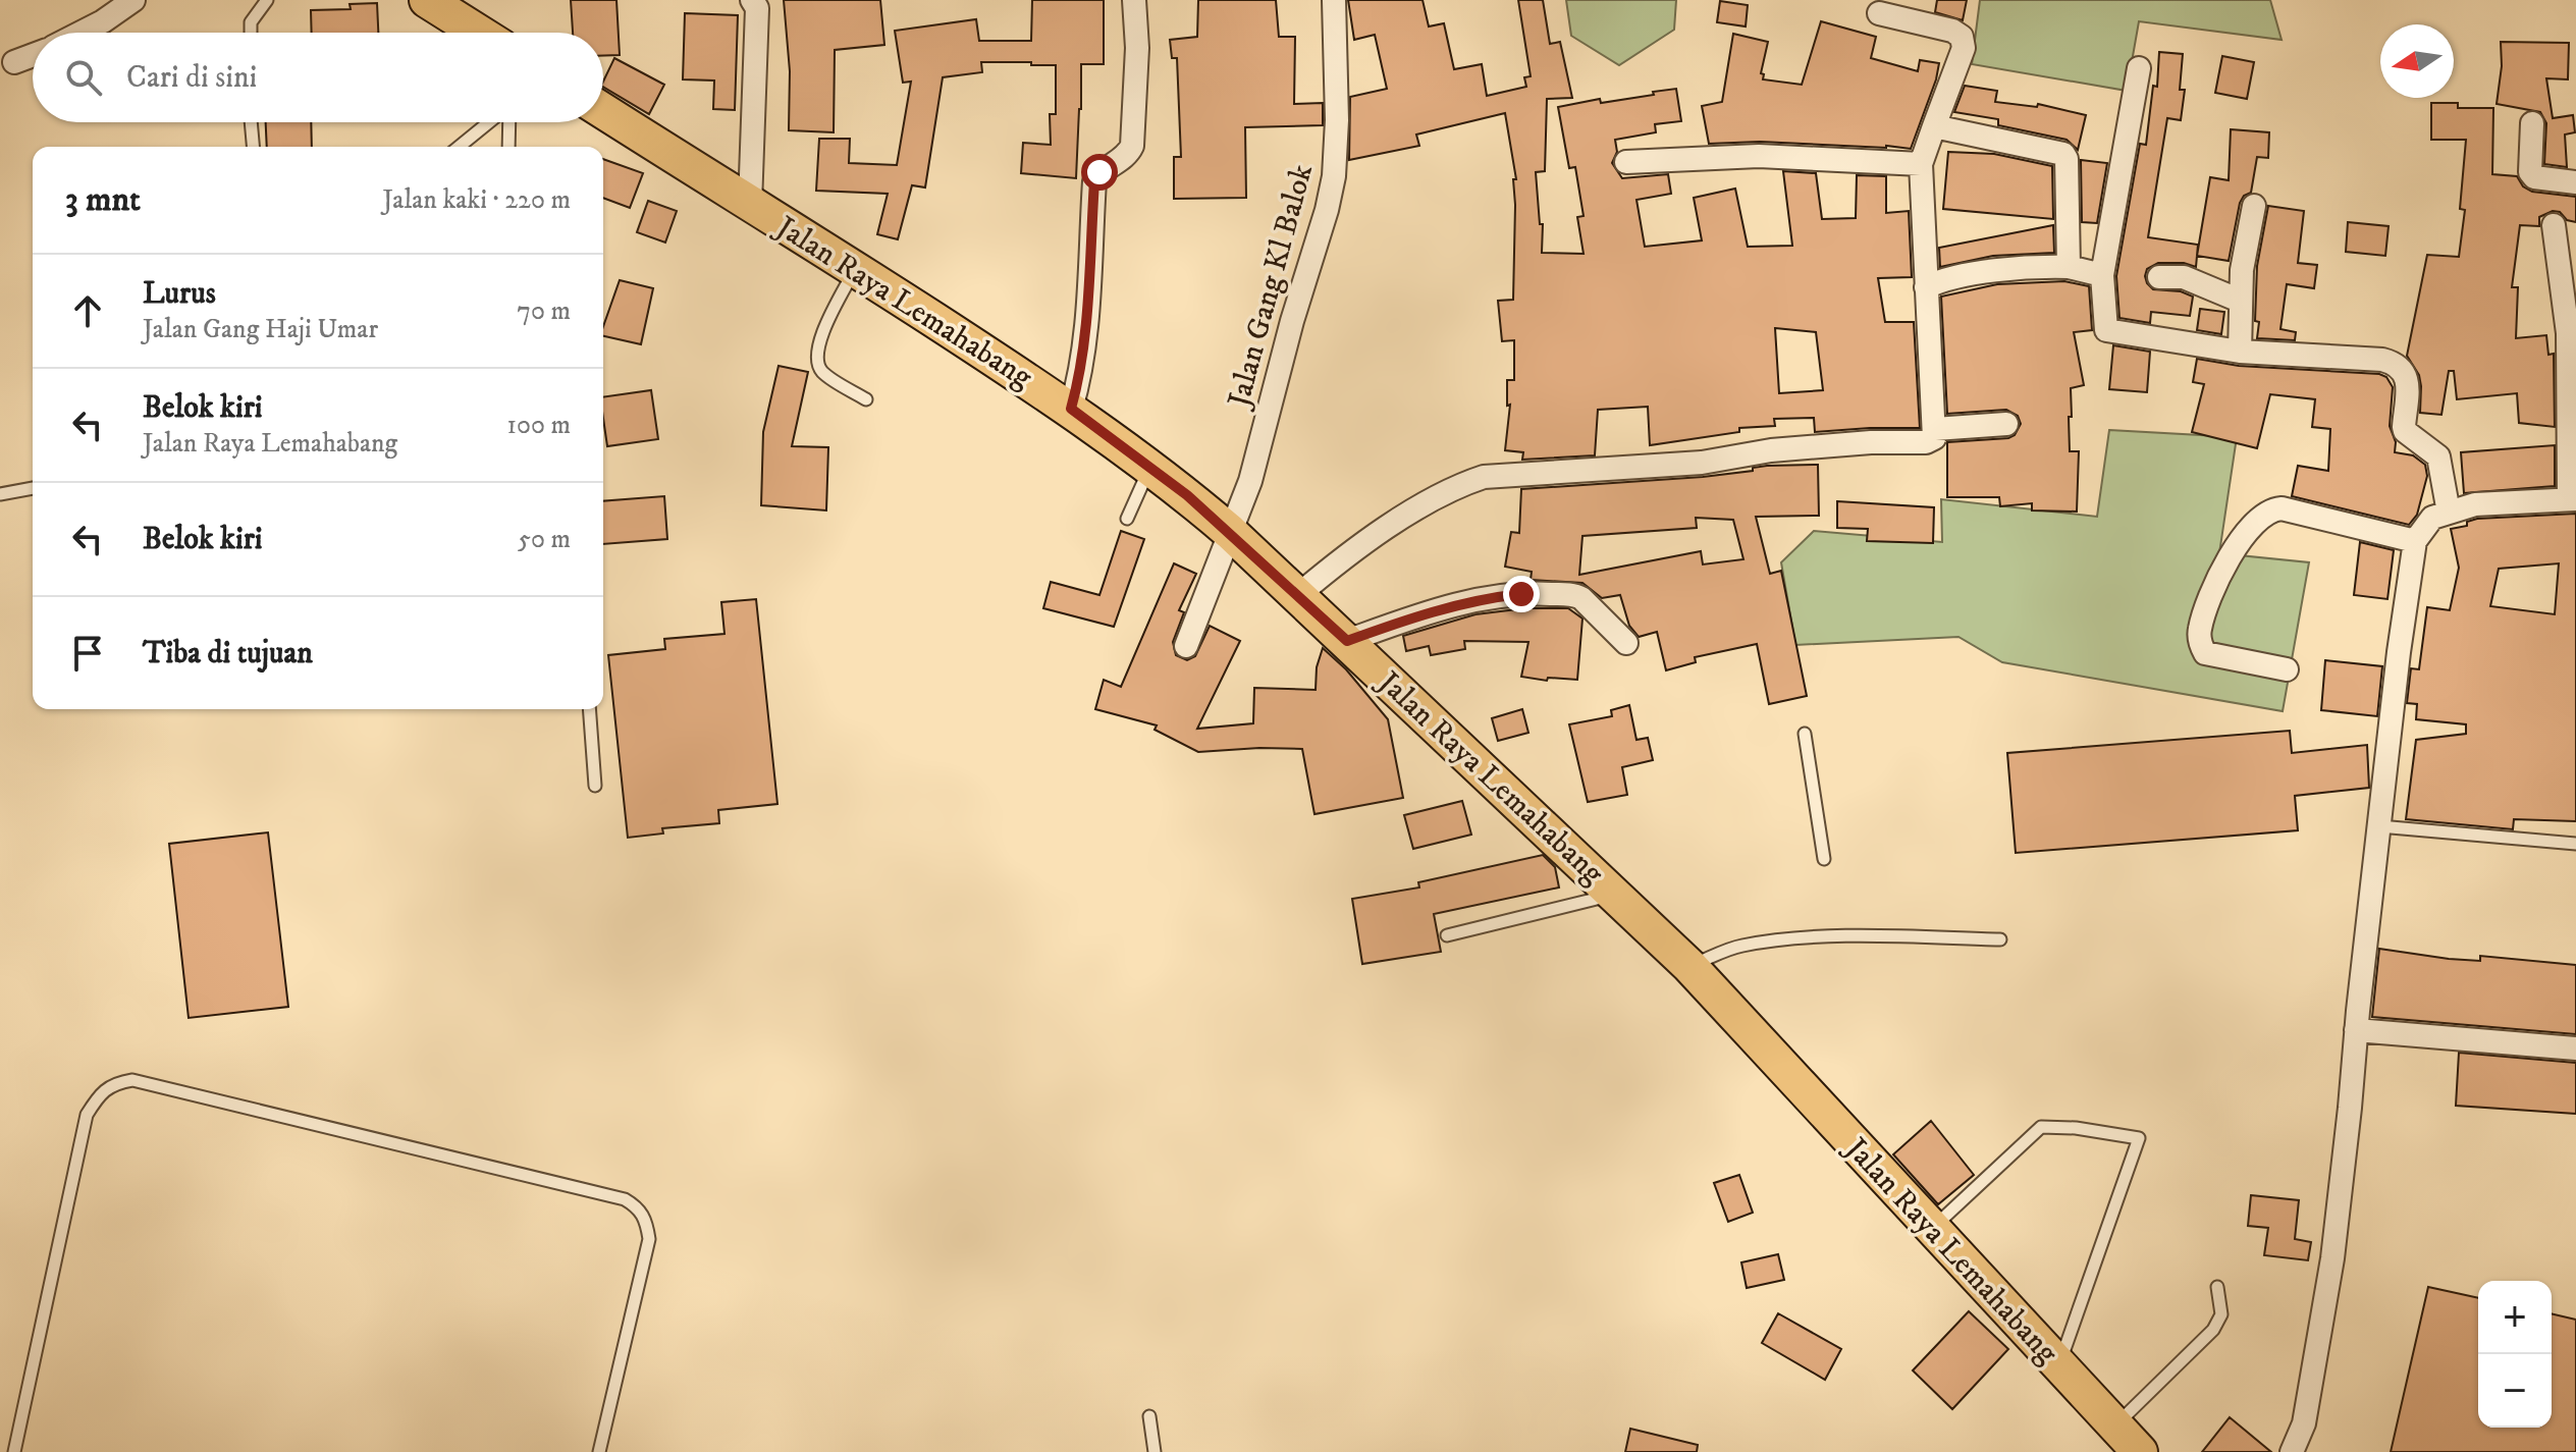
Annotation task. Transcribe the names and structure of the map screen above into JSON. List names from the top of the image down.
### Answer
{
  "streets": {
    "main road": ["Jalan Raya Lemahabang"],
    "street": ["Jalan Gang Kl Balok"]
  },
  "crossings": [
    ["Jalan Gang Kl Balok", "Jalan Raya Lemahabang"]
  ],
  "north": "left",
  "page": {
    "search": "Cari di sini",
    "heading": ["3 mnt", "Jalan kaki · 220 m"],
    "list": [
      ["Lurus", "Jalan Gang Haji Umar", "70 m"],
      ["Belok kiri", "Jalan Raya Lemahabang", "100 m"],
      ["Belok kiri", "50 m"],
      "Tiba di tujuan"
    ],
    "map_buttons": ["+", "−"]
  }
}
